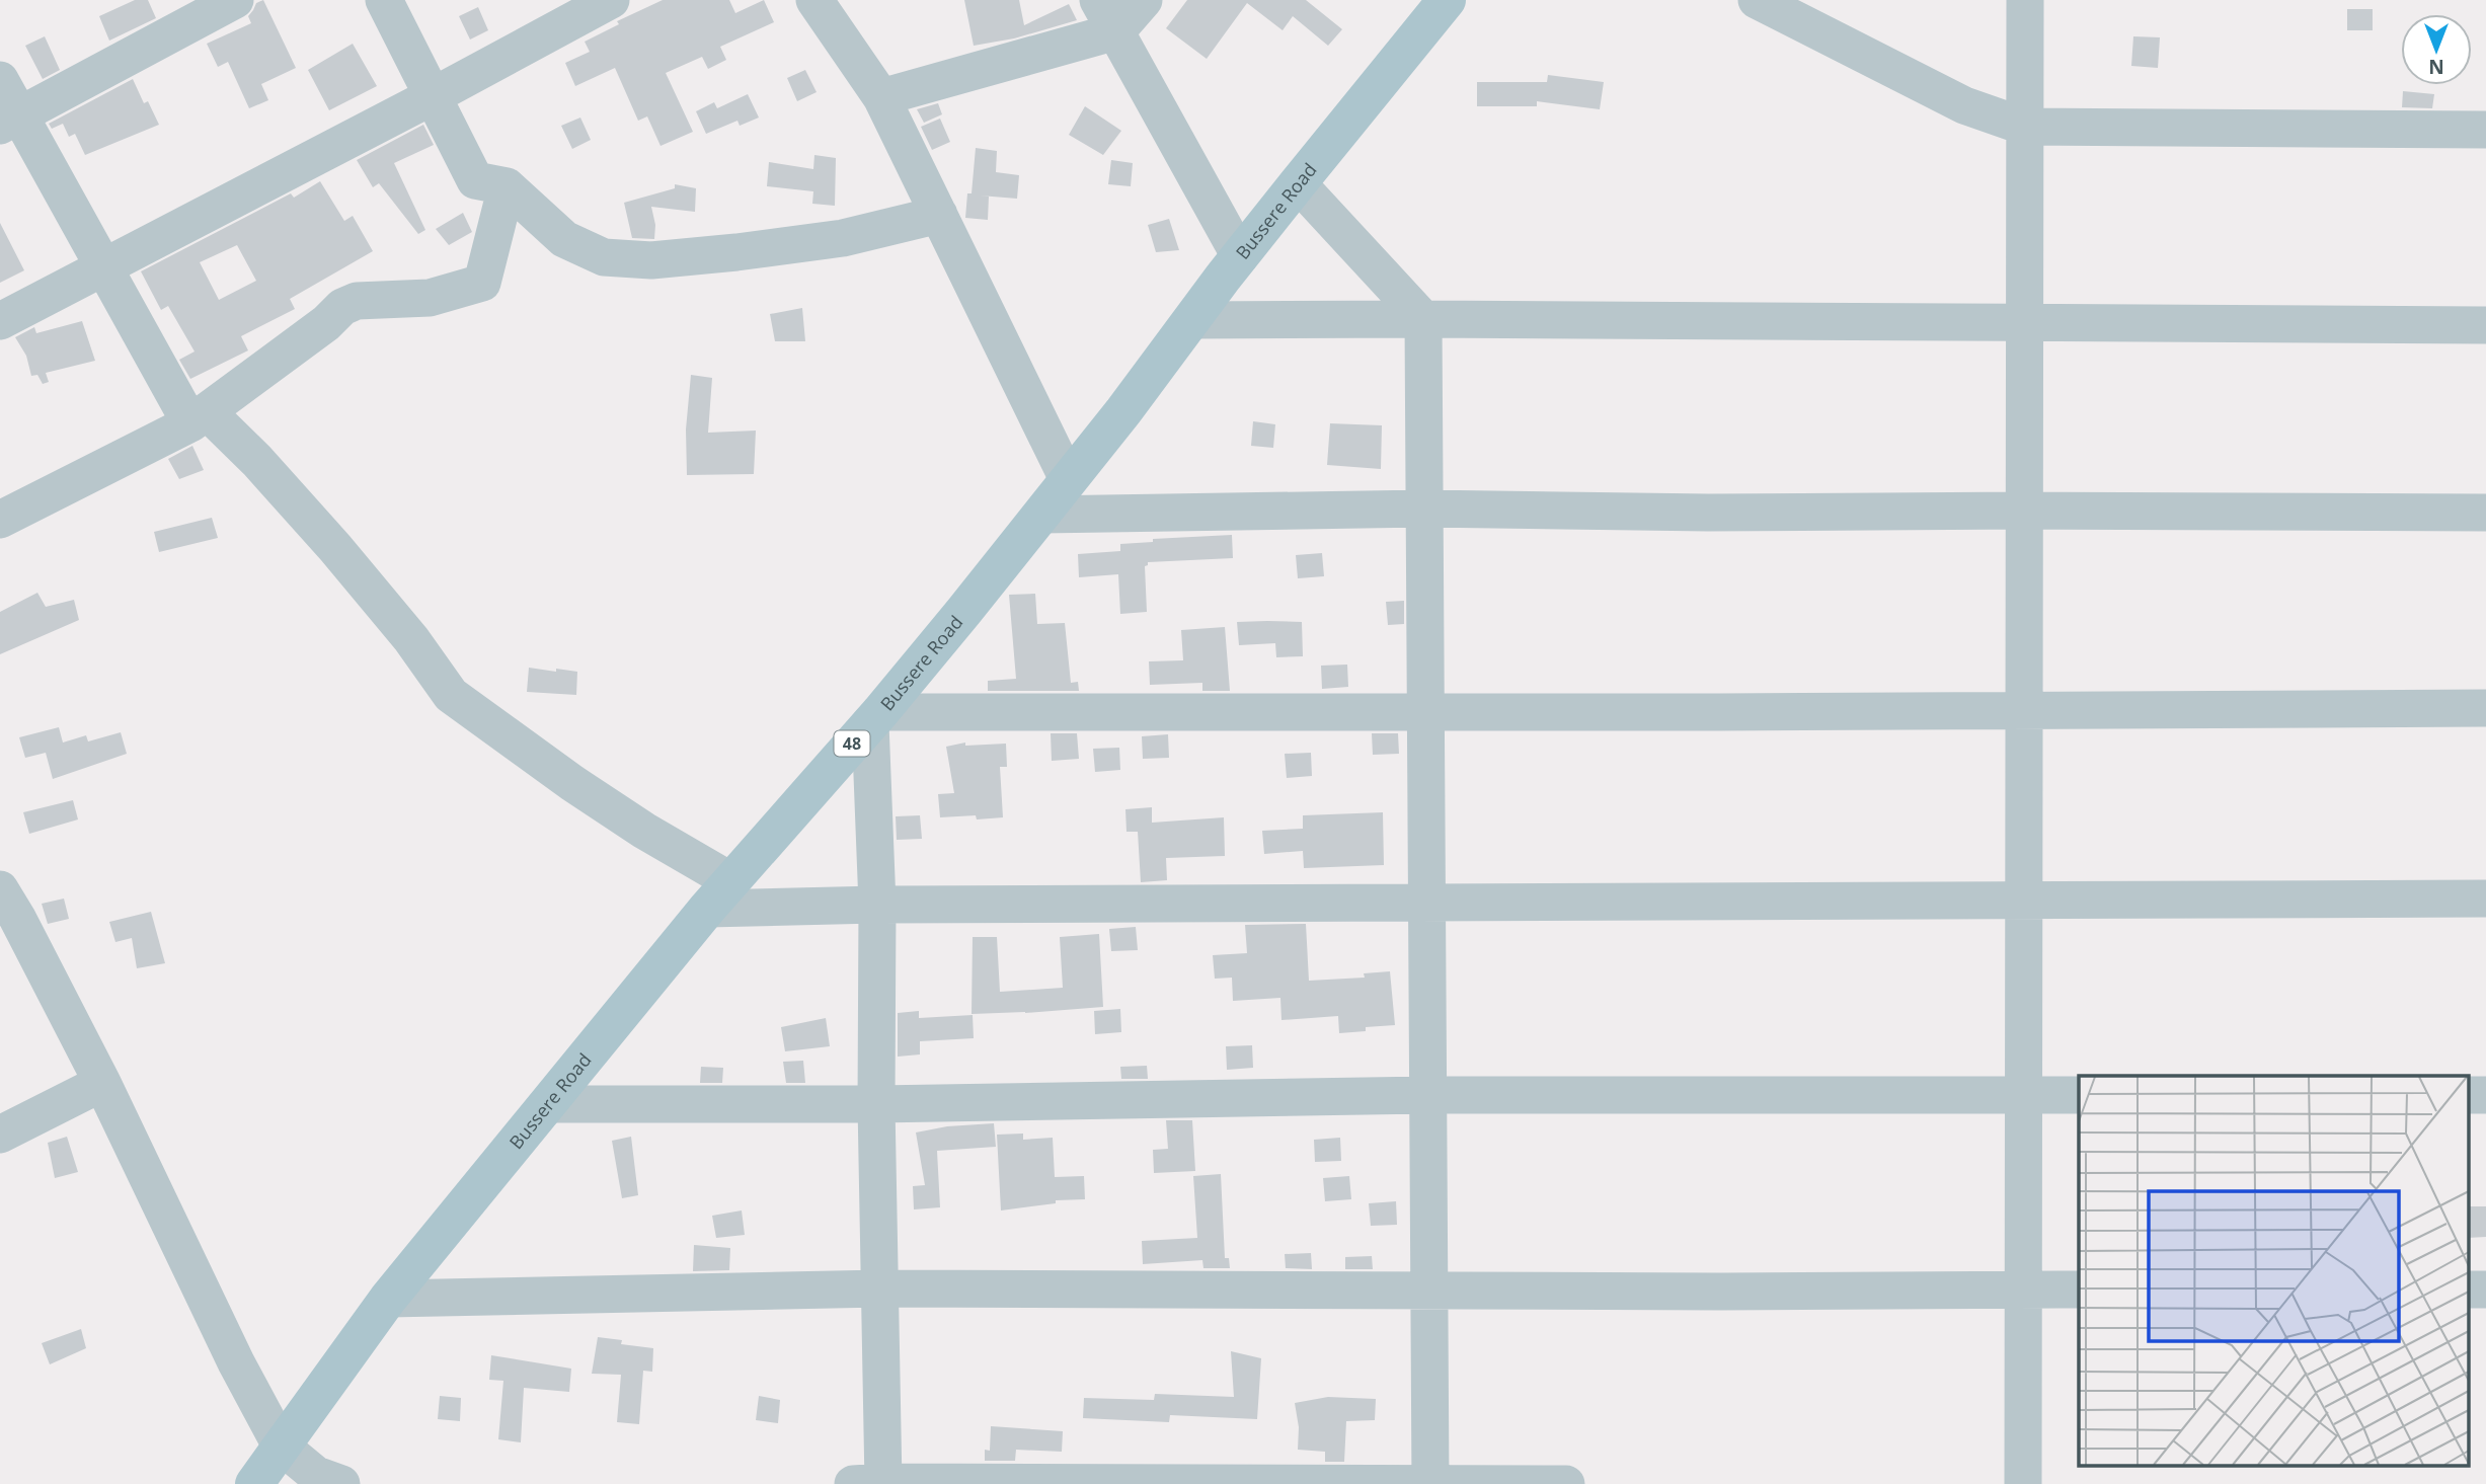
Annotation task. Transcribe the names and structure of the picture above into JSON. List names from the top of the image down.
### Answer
{
  "streets": {
    "main road": ["Bussere Road", "48"]
  },
  "north": "bottom"
}
